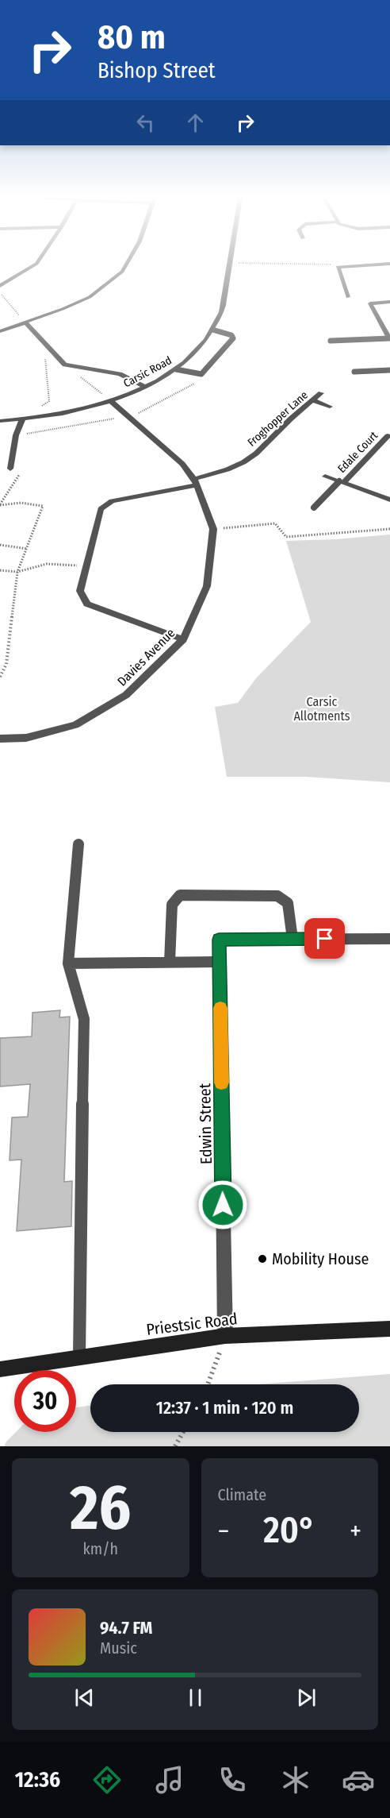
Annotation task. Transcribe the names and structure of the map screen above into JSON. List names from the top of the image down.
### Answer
{
  "streets": {
    "main road": ["Priestsic Road"],
    "street": [
      "Carsic Road",
      "Froghopper Lane",
      "Edale Court",
      "Davies Avenue",
      "Edwin Street"
    ]
  },
  "crossings": [
    ["Carsic Road", "Davies Avenue"],
    ["Froghopper Lane", "Davies Avenue"],
    ["Edwin Street", "Priestsic Road"]
  ],
  "parks": ["Carsic Allotments"],
  "places": ["Mobility House"],
  "page": {
    "turn": ["80 m", "Bishop Street"],
    "limit": "30",
    "trip": "12:37 · 1 min · 120 m",
    "tile": [
      ["26", "km/h"],
      "Climate"
    ],
    "heat": ["−", "20°", "+"],
    "song": ["94.7 FM", "Music"],
    "tabs": "12:36"
  }
}
